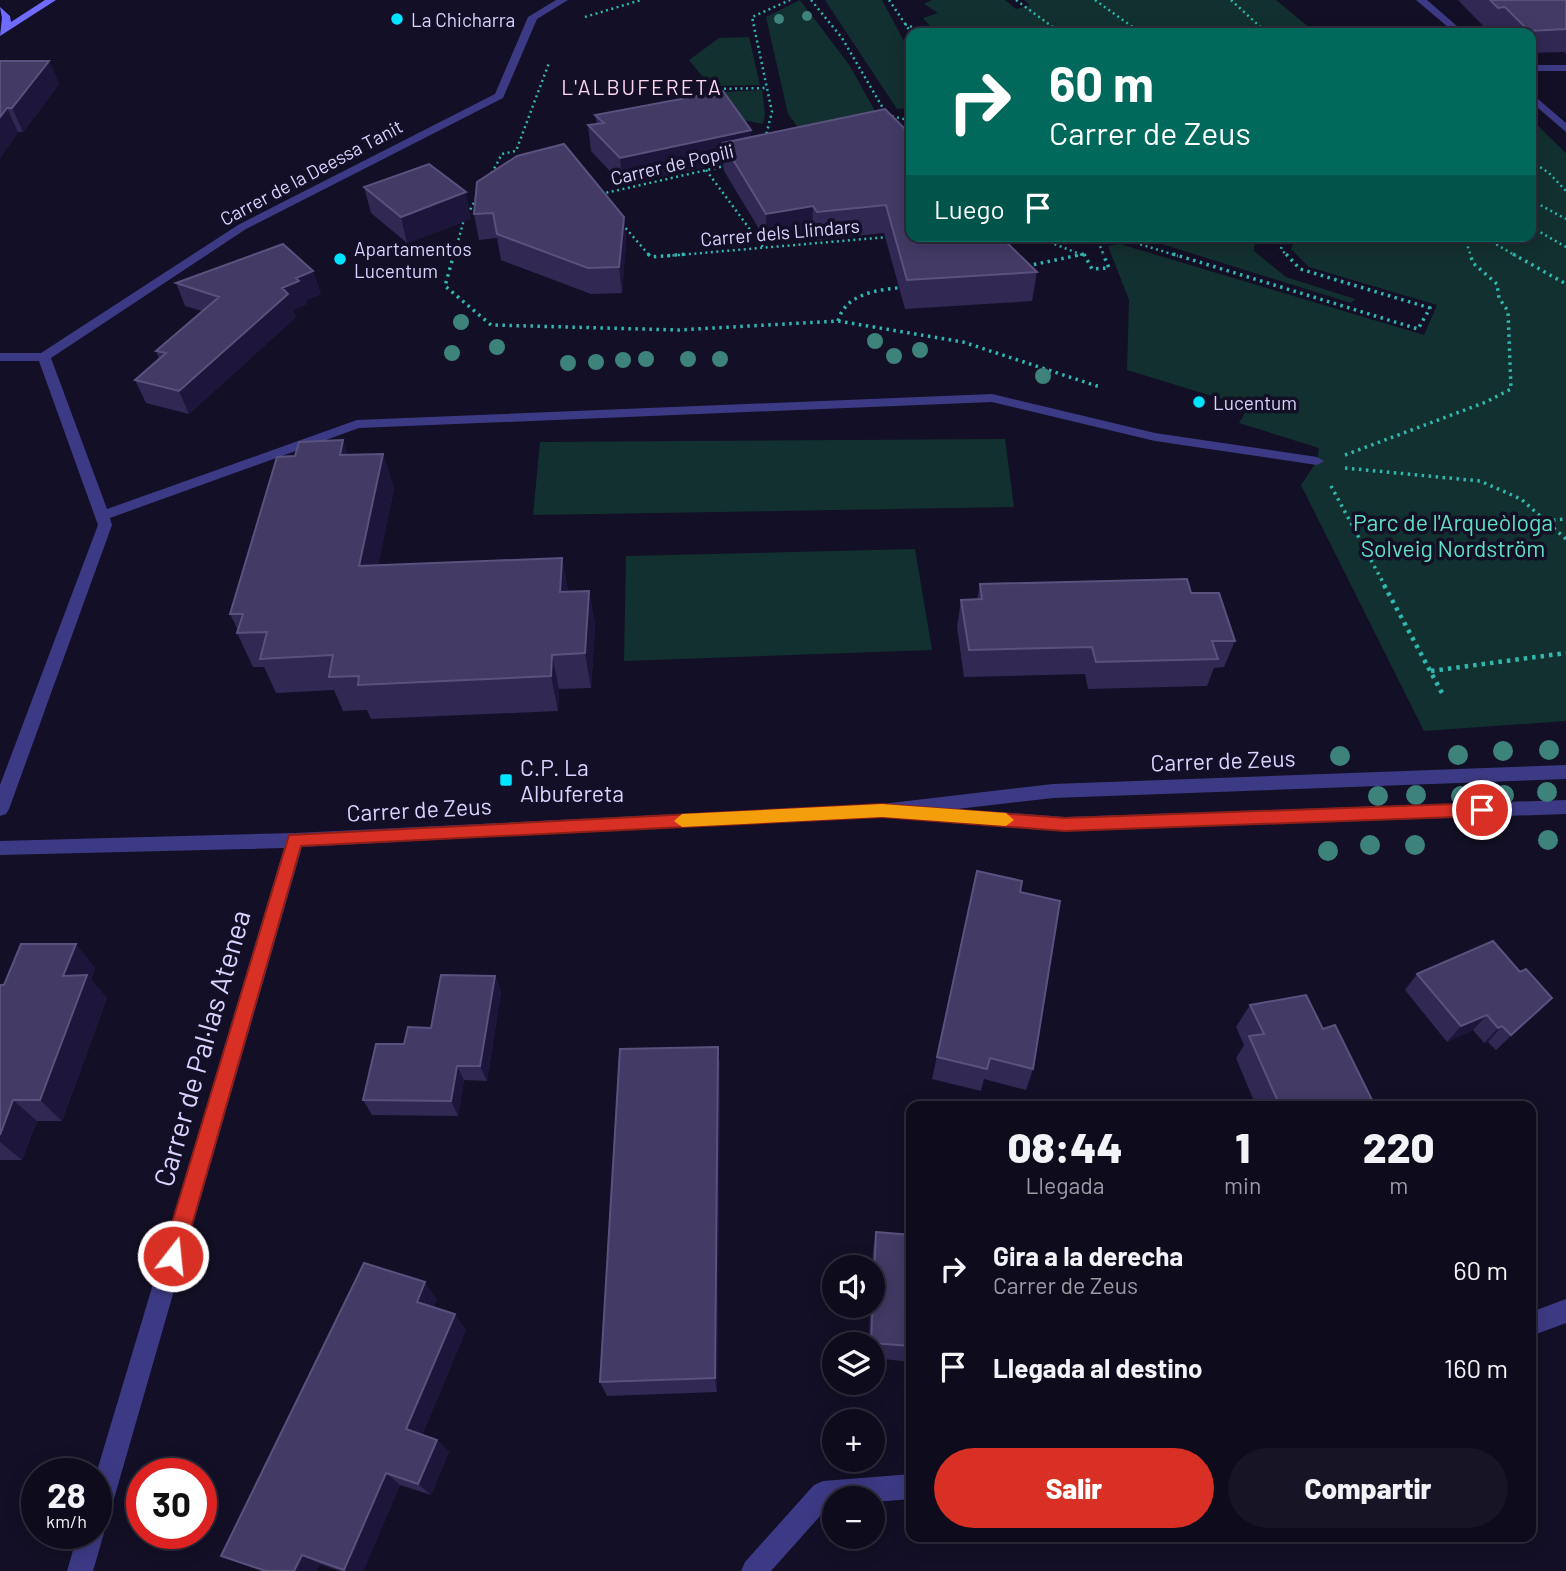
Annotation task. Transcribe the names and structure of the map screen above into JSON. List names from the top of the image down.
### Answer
{
  "streets": {
    "street": ["Carrer de la Deessa Tanit", "Carrer de Zeus", "Carrer de Pal·las Atenea"],
    "path": ["Carrer de Popili", "Carrer dels Llindars"]
  },
  "crossings": [
    ["Carrer de Zeus", "Carrer de Pal·las Atenea"]
  ],
  "districts": ["L'ALBUFERETA"],
  "parks": ["Parc de l'Arqueòloga Solveig Nordström"],
  "places": {
    "other": ["La Chicharra", "Apartamentos Lucentum", "Lucentum"],
    "transit": ["C.P. La Albufereta"]
  },
  "page": {
    "turn": ["60 m", "Carrer de Zeus"],
    "then": "Luego",
    "eta": [
      "08:44",
      "Llegada",
      "1",
      "min",
      "220",
      "m"
    ],
    "list": [
      {
        "name": "Gira a la derecha",
        "note": "Carrer de Zeus",
        "value": "60 m"
      },
      {
        "name": "Llegada al destino",
        "value": "160 m"
      }
    ],
    "map_buttons": ["+", "−"],
    "buttons": ["Salir", "Compartir"],
    "speed": "28 km/h",
    "limit": "30"
  }
}
